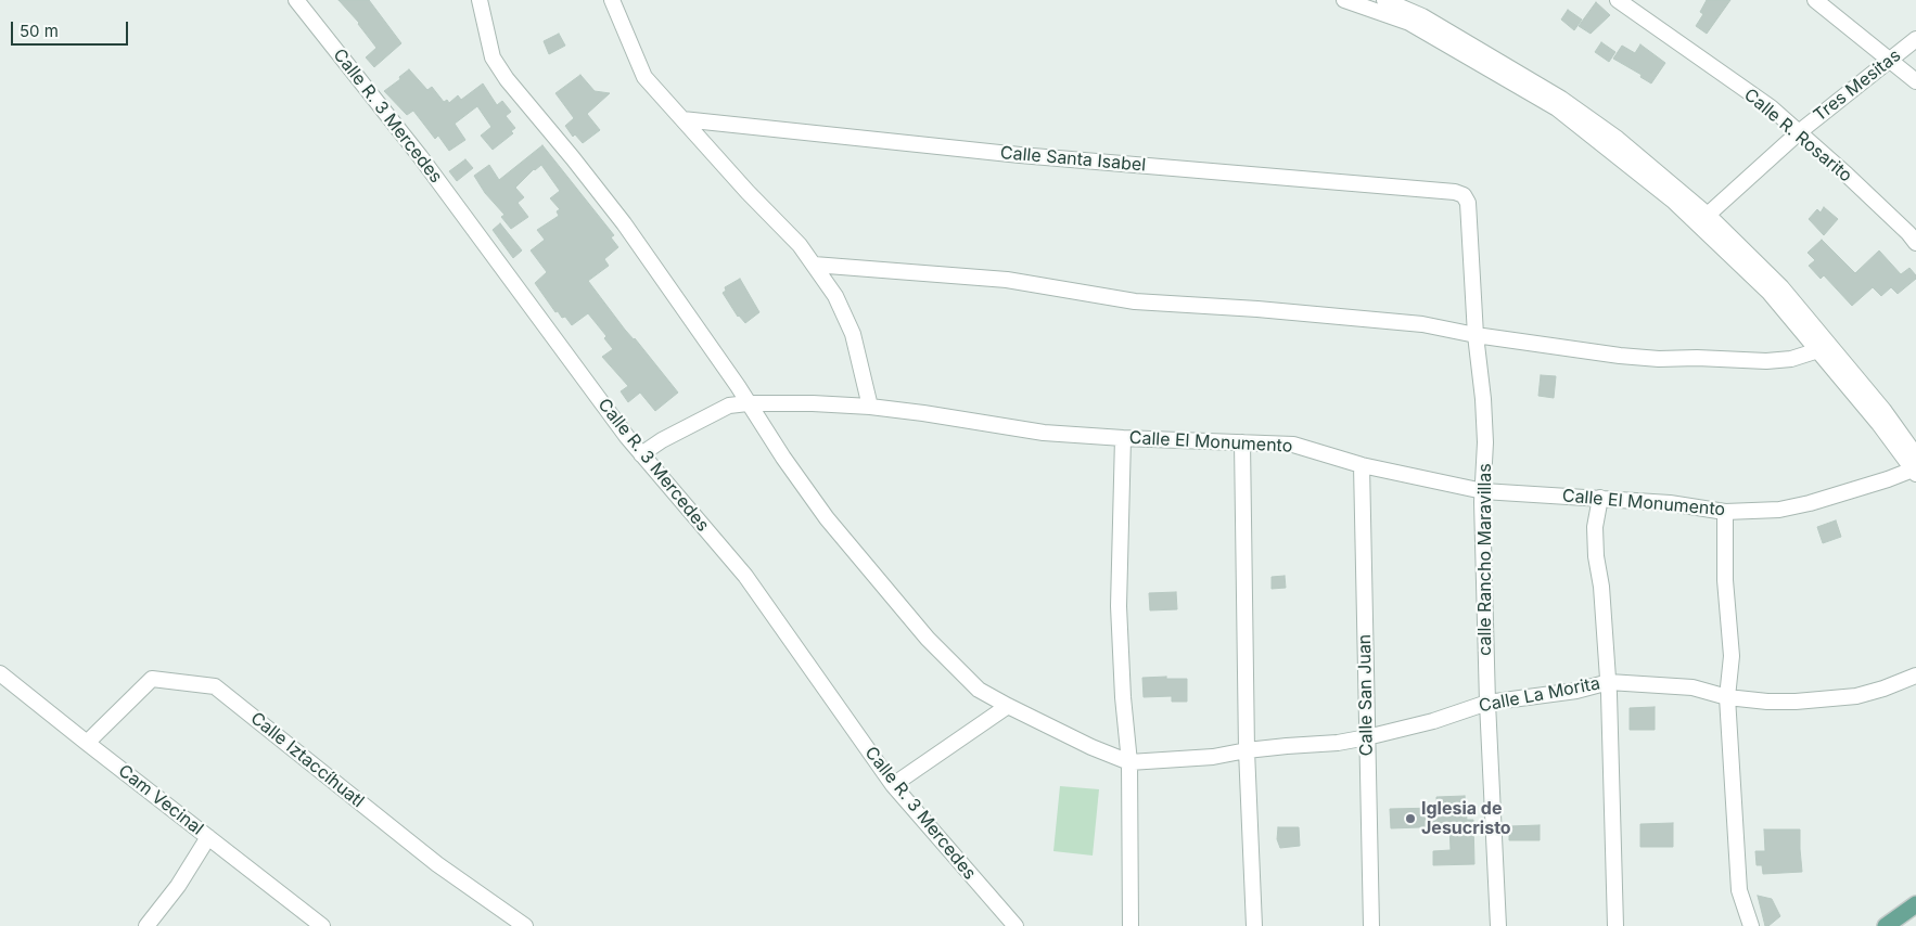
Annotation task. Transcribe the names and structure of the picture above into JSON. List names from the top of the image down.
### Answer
{
  "streets": {
    "street": [
      "Tres Mesitas",
      "Calle R. 3 Mercedes",
      "Calle R. Rosarito",
      "Calle Santa Isabel",
      "Calle El Monumento",
      "calle Rancho Maravillas",
      "Calle San Juan",
      "Calle La Morita",
      "Calle Iztaccíhuatl",
      "Cam Vecinal"
    ]
  },
  "crossings": [
    ["Tres Mesitas", "Calle R. Rosarito"],
    ["Calle R. 3 Mercedes", "Calle El Monumento"],
    ["Calle Santa Isabel", "calle Rancho Maravillas"],
    ["Calle El Monumento", "calle Rancho Maravillas"],
    ["Calle El Monumento", "Calle San Juan"],
    ["calle Rancho Maravillas", "Calle La Morita"],
    ["Calle San Juan", "Calle La Morita"],
    ["Calle Iztaccíhuatl", "Cam Vecinal"]
  ],
  "places": ["Iglesia de Jesucristo"],
  "scale_bar": "50 m"
}
